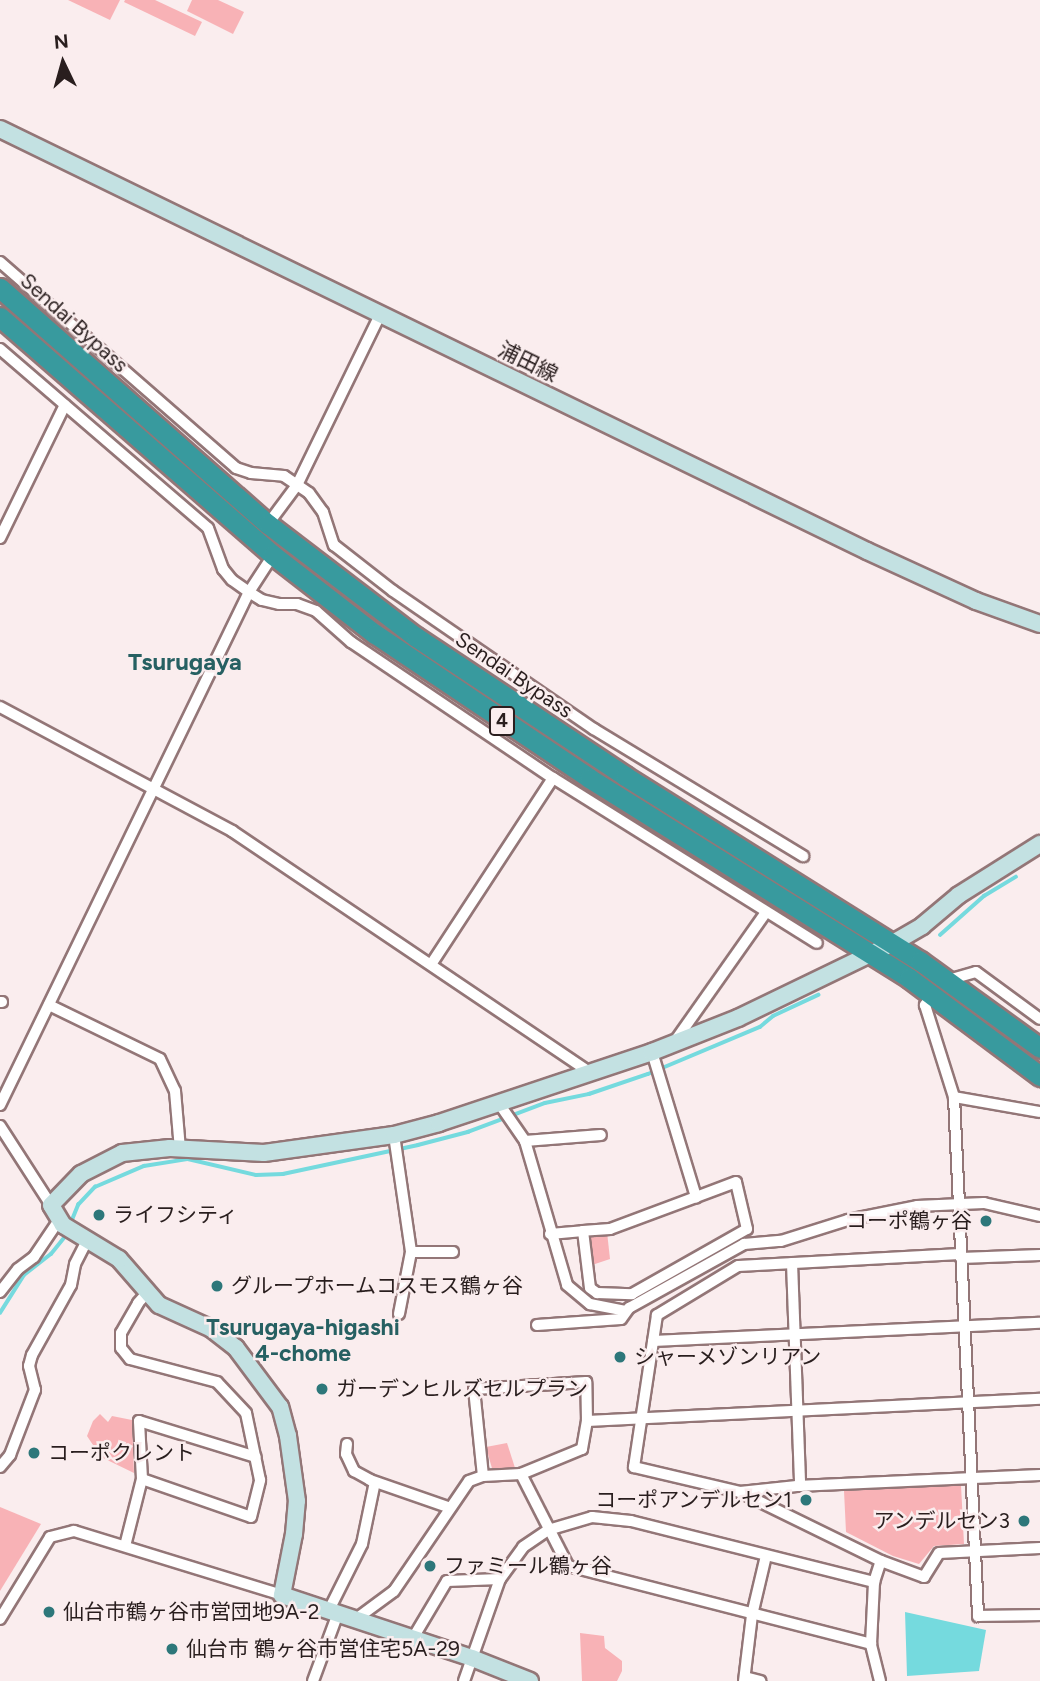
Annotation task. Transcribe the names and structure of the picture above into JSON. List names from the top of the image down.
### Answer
{
  "streets": {
    "highway": ["Sendai Bypass", "4"],
    "street": ["浦田線"]
  },
  "districts": ["Tsurugaya", "Tsurugaya-higashi 4-chome"],
  "places": [
    "ライフシティ",
    "コーポ鶴ヶ谷",
    "グループホームコスモス鶴ヶ谷",
    "シャーメゾンリアン",
    "ガーデンヒルズセルプラン",
    "コーポクレント",
    "コーポアンデルセン1",
    "アンデルセン3",
    "ファミール鶴ヶ谷",
    "仙台市鶴ヶ谷市営団地9A-2",
    "仙台市 鶴ヶ谷市営住宅5A-29"
  ],
  "north": "top"
}
